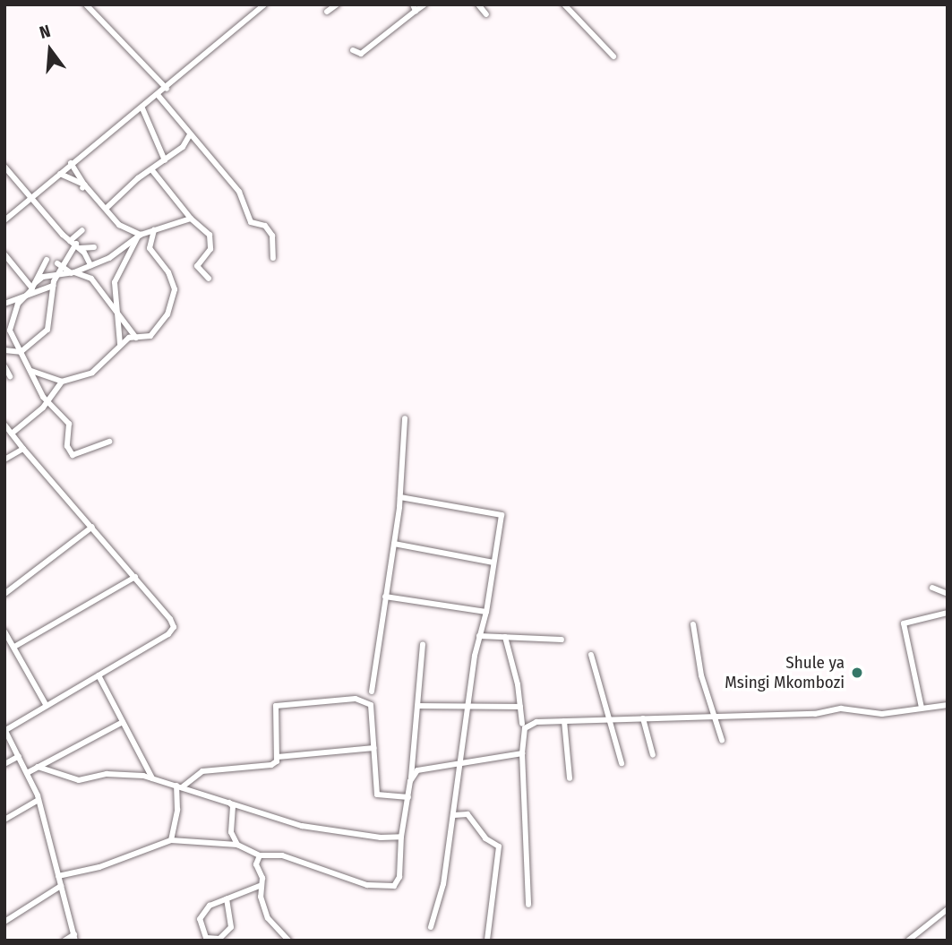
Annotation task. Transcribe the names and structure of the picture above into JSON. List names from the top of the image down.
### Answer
{
  "places": ["Shule ya Msingi Mkombozi"],
  "north": "top"
}
